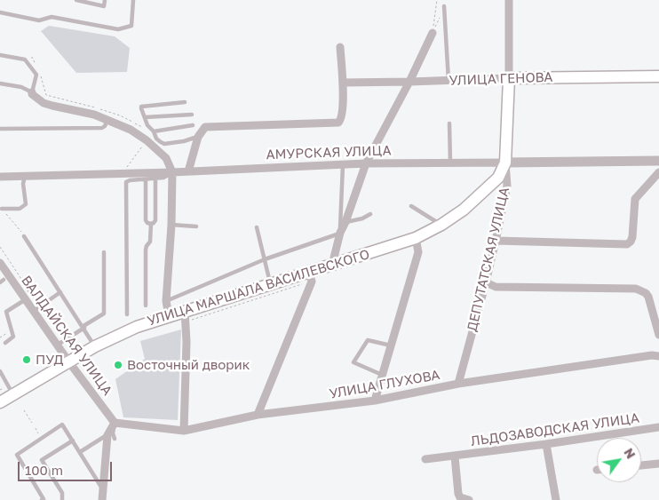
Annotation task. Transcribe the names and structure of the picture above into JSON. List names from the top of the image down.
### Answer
{
  "streets": {
    "main road": ["УЛИЦА ГЕНОВА", "ДЕПУТАТСКАЯ УЛИЦА", "УЛИЦА МАРШАЛА ВАСИЛЕВСКОГО"],
    "street": [
      "АМУРСКАЯ УЛИЦА",
      "ВАЛДАЙСКАЯ УЛИЦА",
      "УЛИЦА ГЛУХОВА",
      "ЛЬДОЗАВОДСКАЯ УЛИЦА"
    ]
  },
  "crossings": [
    ["УЛИЦА ГЕНОВА", "ДЕПУТАТСКАЯ УЛИЦА"],
    ["АМУРСКАЯ УЛИЦА", "ДЕПУТАТСКАЯ УЛИЦА"],
    ["АМУРСКАЯ УЛИЦА", "УЛИЦА МАРШАЛА ВАСИЛЕВСКОГО"],
    ["ДЕПУТАТСКАЯ УЛИЦА", "УЛИЦА МАРШАЛА ВАСИЛЕВСКОГО"],
    ["ДЕПУТАТСКАЯ УЛИЦА", "УЛИЦА ГЛУХОВА"],
    ["УЛИЦА МАРШАЛА ВАСИЛЕВСКОГО", "ВАЛДАЙСКАЯ УЛИЦА"],
    ["ВАЛДАЙСКАЯ УЛИЦА", "УЛИЦА ГЛУХОВА"]
  ],
  "places": ["ПУД", "Восточный дворик"],
  "scale_bar": "100 m",
  "north": "top right"
}
